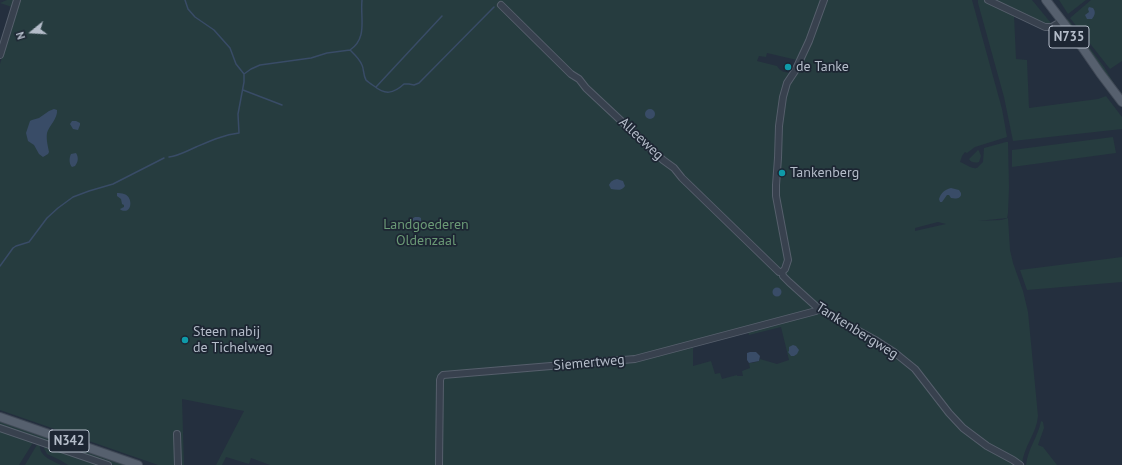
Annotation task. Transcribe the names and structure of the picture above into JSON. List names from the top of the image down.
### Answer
{
  "streets": {
    "main road": ["N735", "N342"],
    "street": ["Alleeweg", "Tankenbergweg", "Siemertweg"]
  },
  "crossings": [
    ["Alleeweg", "Tankenbergweg"],
    ["Tankenbergweg", "Siemertweg"]
  ],
  "parks": ["Landgoederen Oldenzaal"],
  "places": ["de Tanke", "Tankenberg", "Steen nabij de Tichelweg"],
  "north": "left"
}
